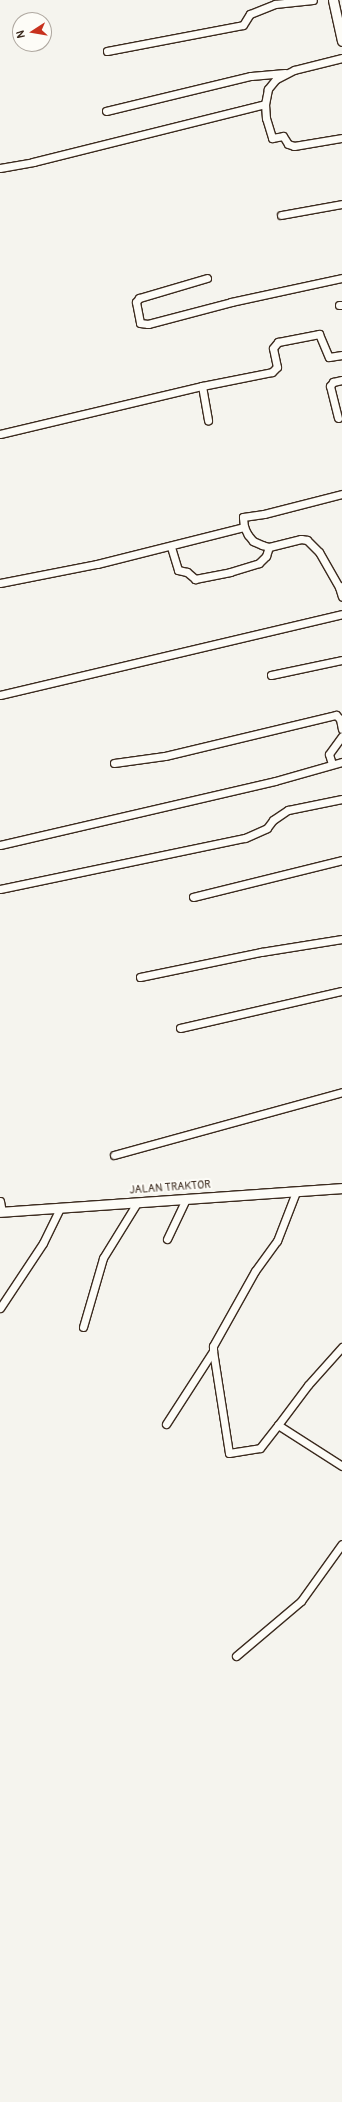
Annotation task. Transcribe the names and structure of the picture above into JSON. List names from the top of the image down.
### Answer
{
  "streets": {
    "street": ["JALAN TRAKTOR"]
  },
  "north": "left"
}
